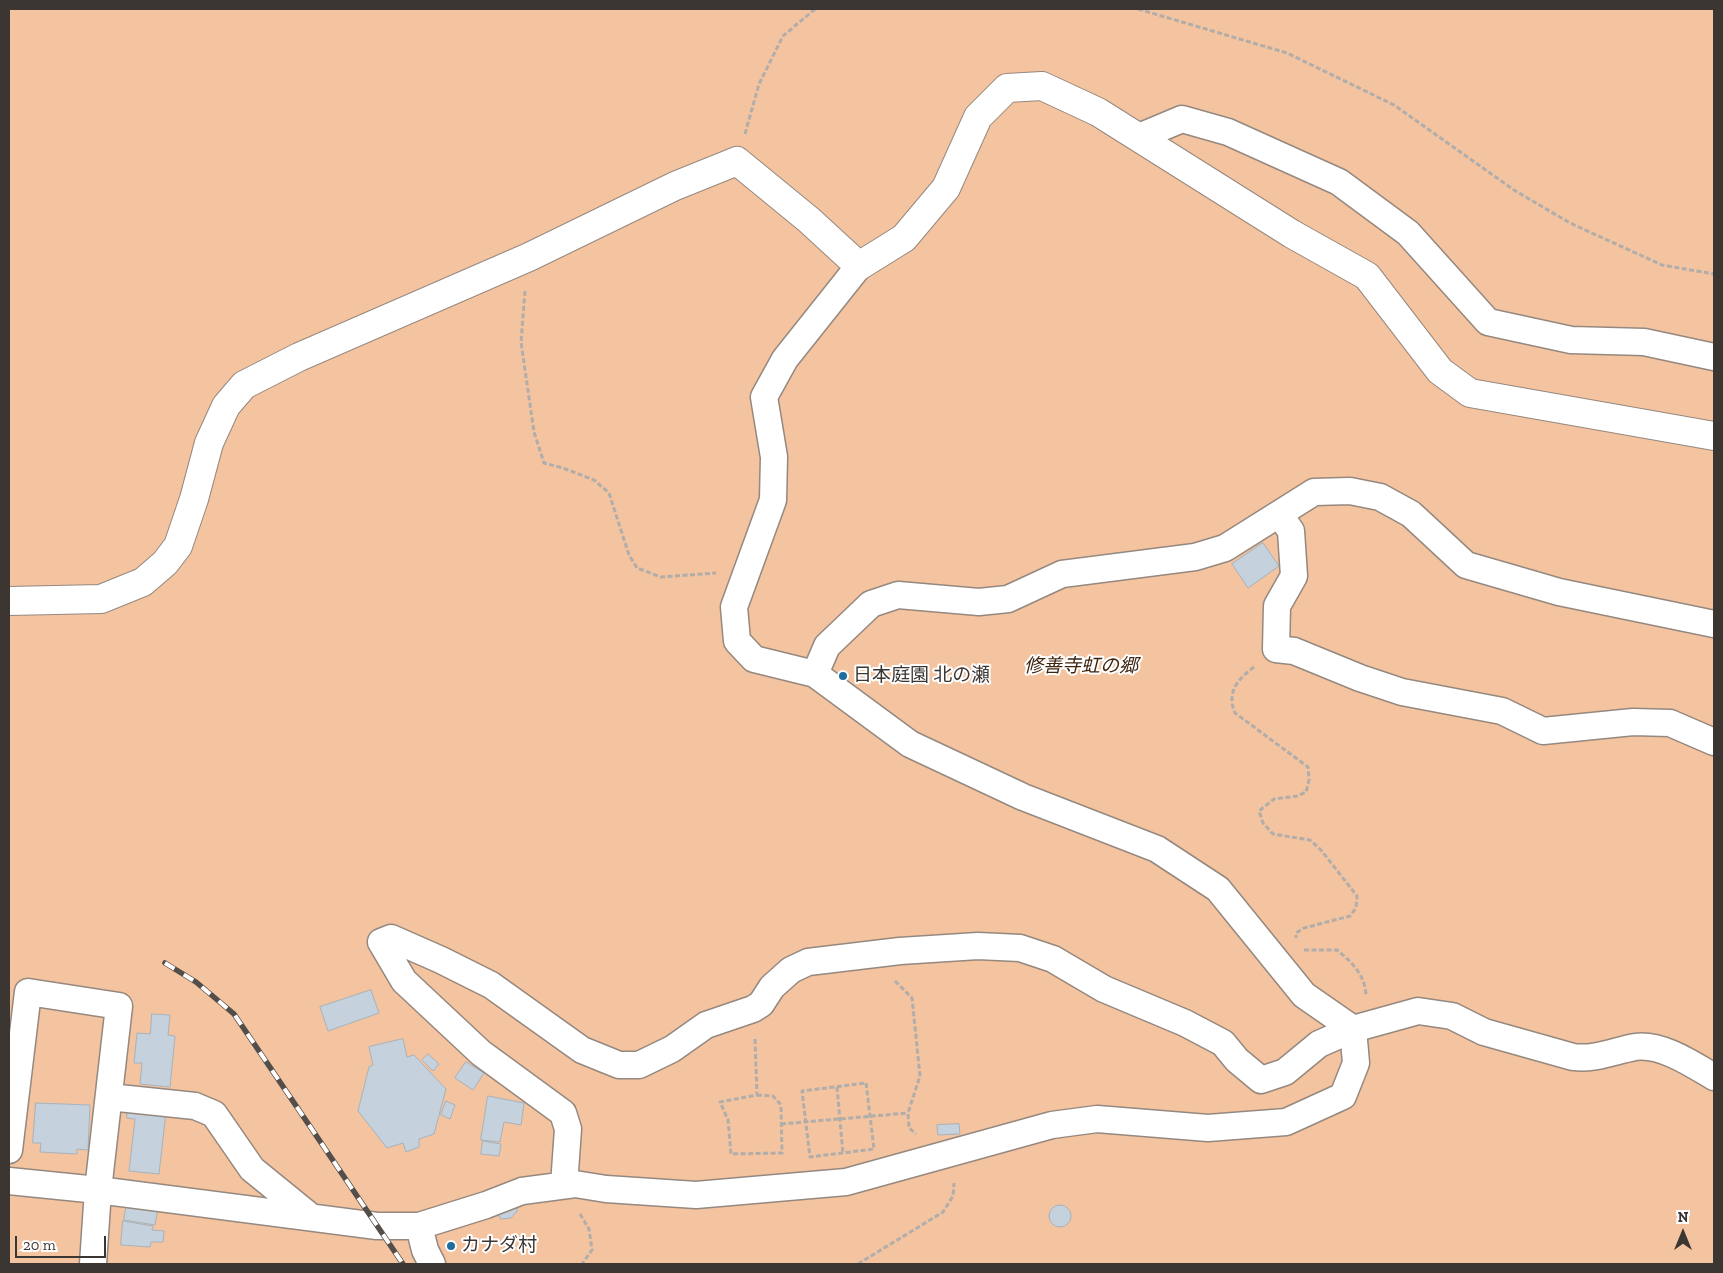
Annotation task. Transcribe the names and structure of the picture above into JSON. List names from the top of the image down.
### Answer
{
  "parks": ["修善寺虹の郷"],
  "places": ["日本庭園 北の瀬", "カナダ村"],
  "scale_bar": "20 m",
  "north": "top"
}
